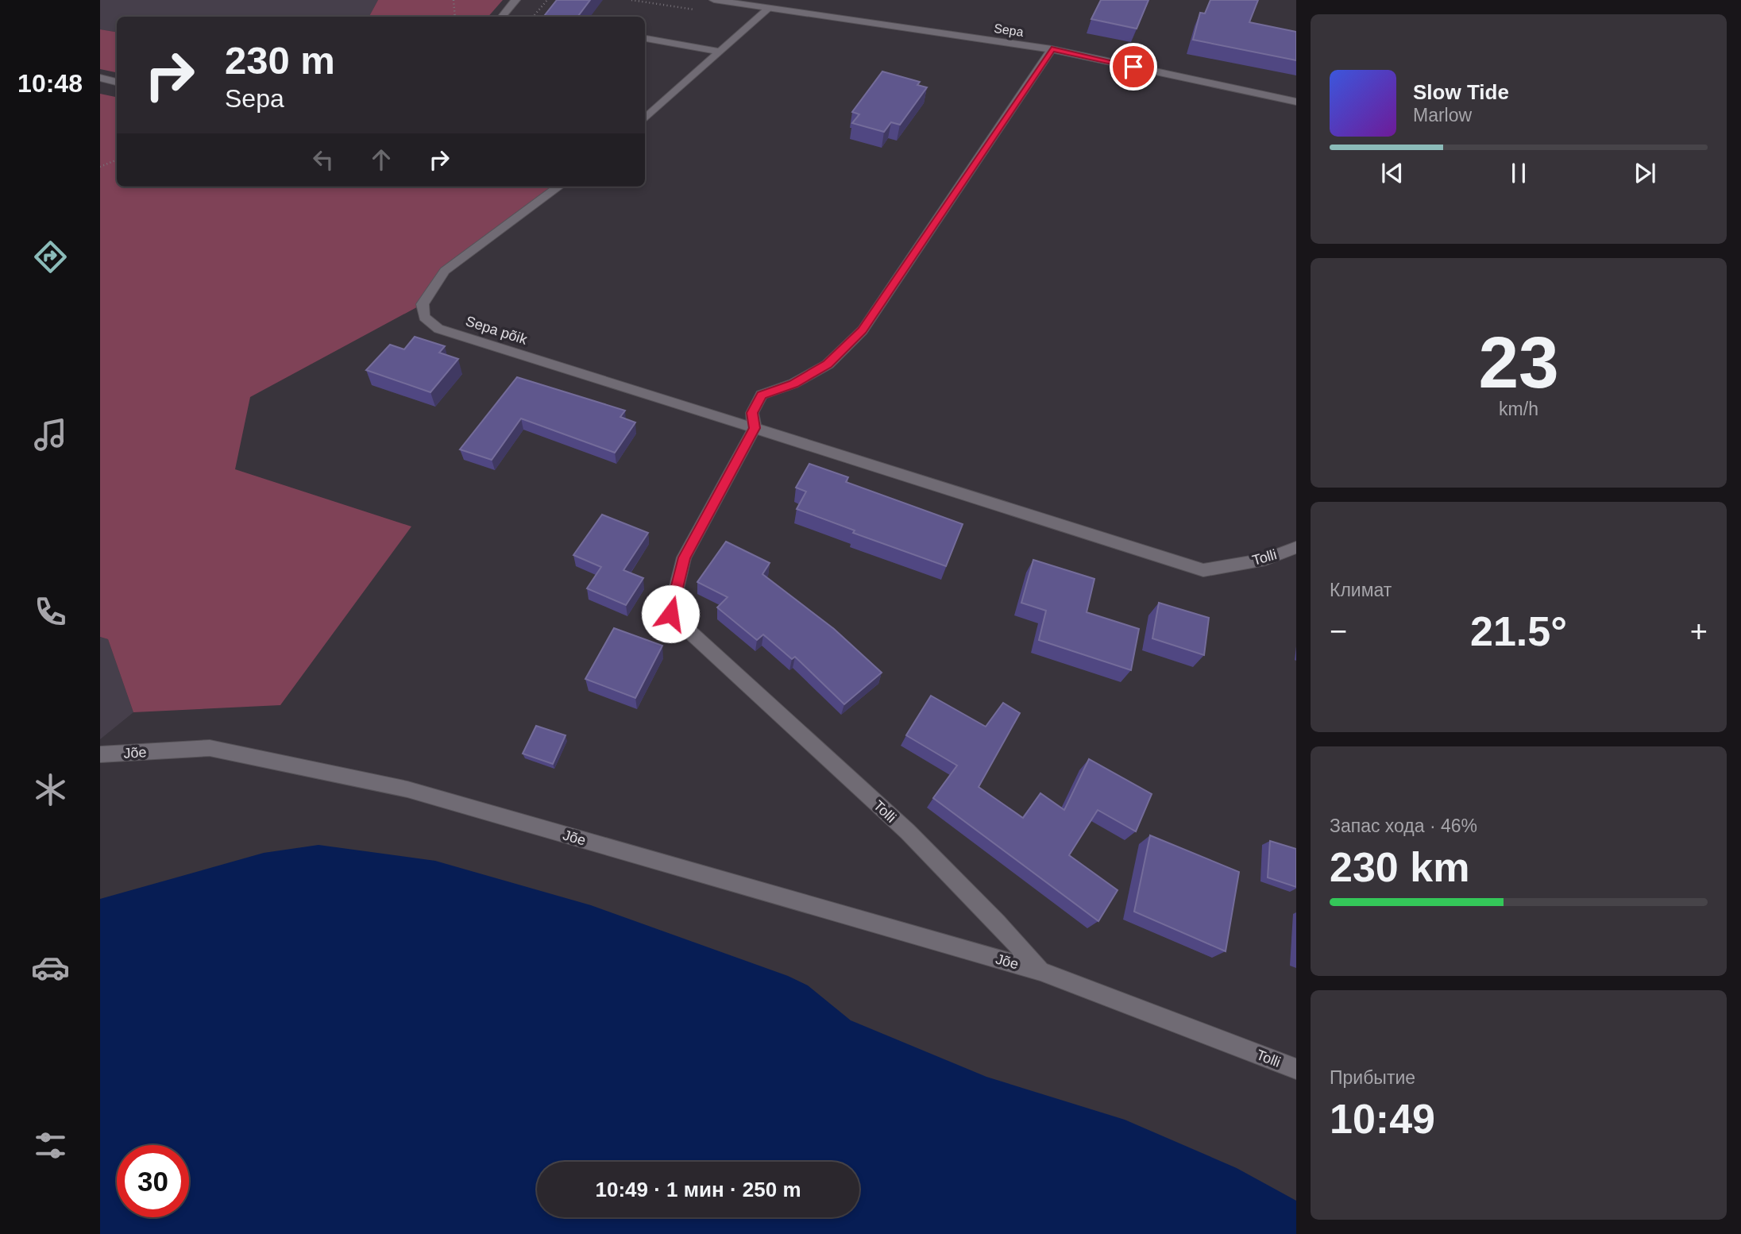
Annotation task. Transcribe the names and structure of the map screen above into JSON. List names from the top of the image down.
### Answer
{
  "streets": {
    "street": [
      "Sepa",
      "Sepa põik",
      "Tolli",
      "Jõe"
    ]
  },
  "crossings": [
    ["Sepa", "Tolli"],
    ["Sepa põik", "Tolli"],
    ["Tolli", "Jõe"]
  ],
  "page": {
    "tabs": "10:48",
    "turn": ["230 m", "Sepa"],
    "song": ["Slow Tide", "Marlow"],
    "tile": [
      ["23", "km/h"],
      "Климат",
      ["Запас хода · 46%", "230 km"],
      ["Прибытие", "10:49"]
    ],
    "heat": ["−", "21.5°", "+"],
    "limit": "30",
    "trip": "10:49 · 1 мин · 250 m"
  }
}
